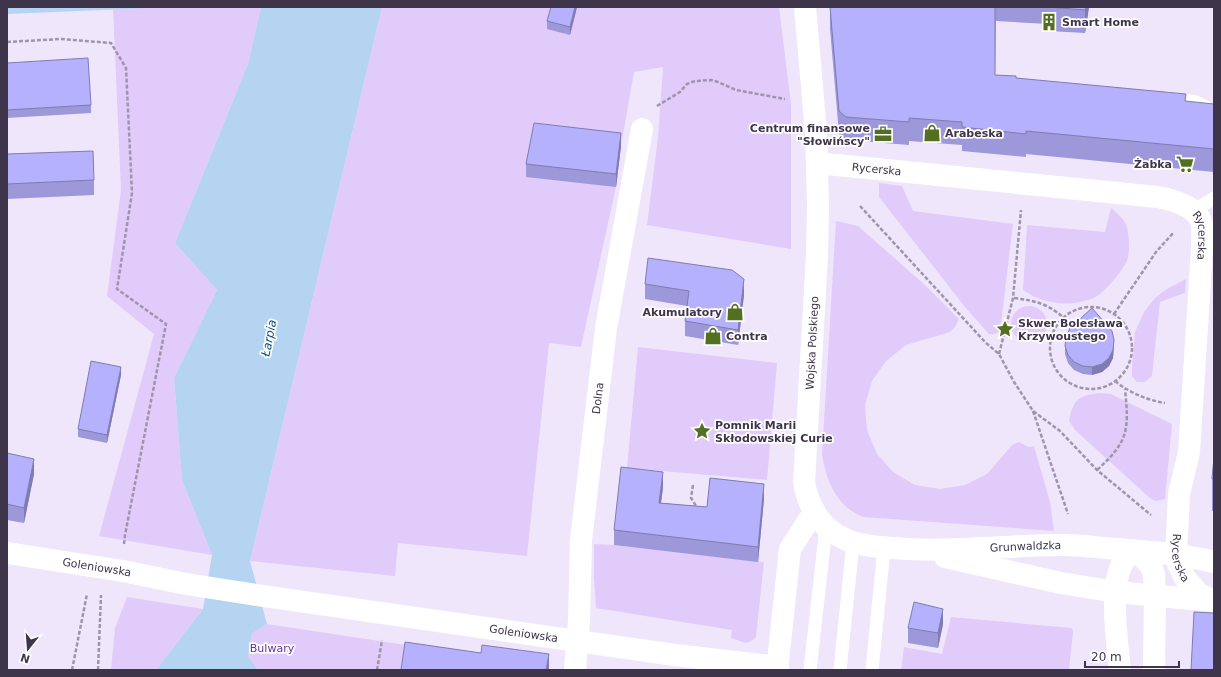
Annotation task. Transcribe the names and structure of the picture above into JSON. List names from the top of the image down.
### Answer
{
  "streets": {
    "street": [
      "Rycerska",
      "Wojska Polskiego",
      "Dolna",
      "Grunwaldzka",
      "Goleniowska"
    ]
  },
  "crossings": [
    ["Rycerska", "Wojska Polskiego"],
    ["Rycerska", "Grunwaldzka"],
    ["Wojska Polskiego", "Grunwaldzka"],
    ["Dolna", "Goleniowska"]
  ],
  "water": ["Łarpia"],
  "parks": ["Bulwary"],
  "places": {
    "building": ["Smart Home"],
    "shop": ["Arabeska", "Akumulatory", "Contra"],
    "office": ["Centrum finansowe \"Słowińscy\""],
    "supermarket": ["Żabka"],
    "place": ["Skwer Bolesława Krzywoustego", "Pomnik Marii Skłodowskiej Curie"]
  },
  "scale_bar": "20 m",
  "north": "bottom"
}
